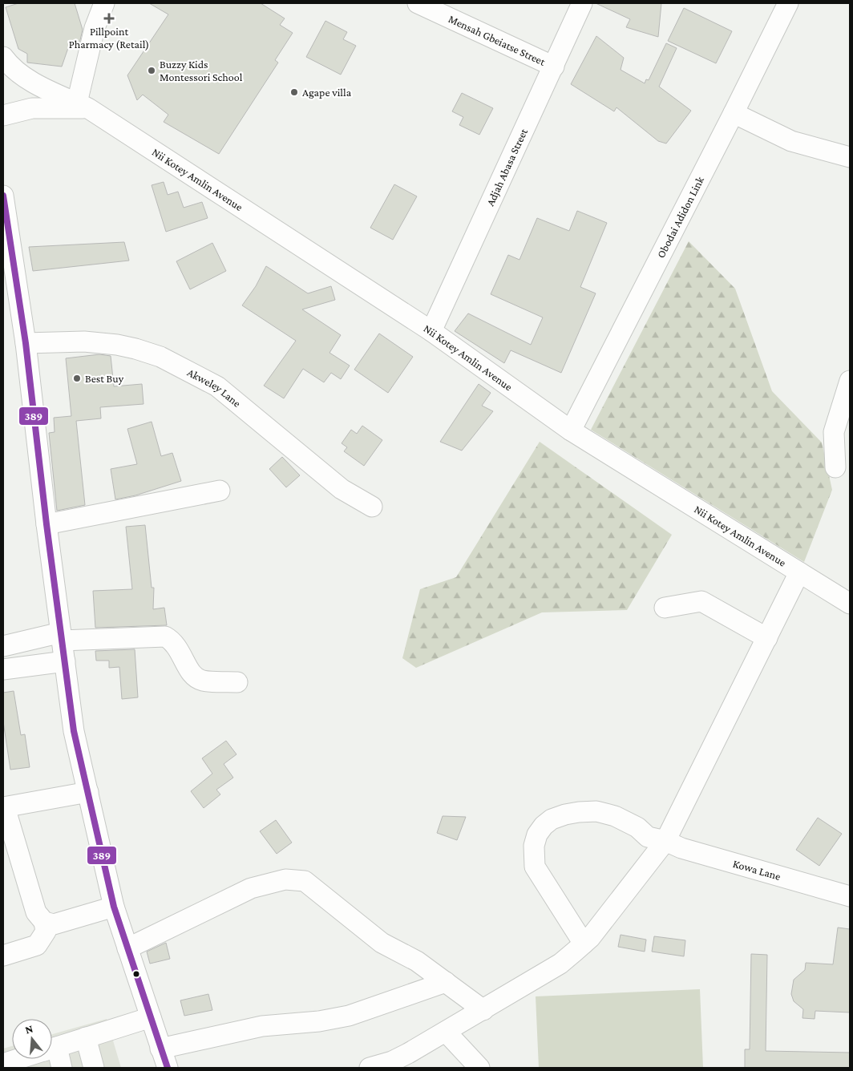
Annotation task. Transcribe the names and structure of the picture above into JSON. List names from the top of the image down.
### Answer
{
  "streets": {
    "street": [
      "Mensah Gbeiatse Street",
      "Adjah Abasa Street",
      "Nii Kotey Amlin Avenue",
      "Obodai Adidon Link",
      "Akweley Lane",
      "Kowa Lane"
    ]
  },
  "crossings": [
    ["Mensah Gbeiatse Street", "Adjah Abasa Street"],
    ["Adjah Abasa Street", "Nii Kotey Amlin Avenue"],
    ["Nii Kotey Amlin Avenue", "Obodai Adidon Link"]
  ],
  "places": {
    "health": ["Pillpoint Pharmacy (Retail)"],
    "other": ["Buzzy Kids Montessori School", "Agape villa", "Best Buy"]
  },
  "lines": ["transit line 389"],
  "north": "top"
}
